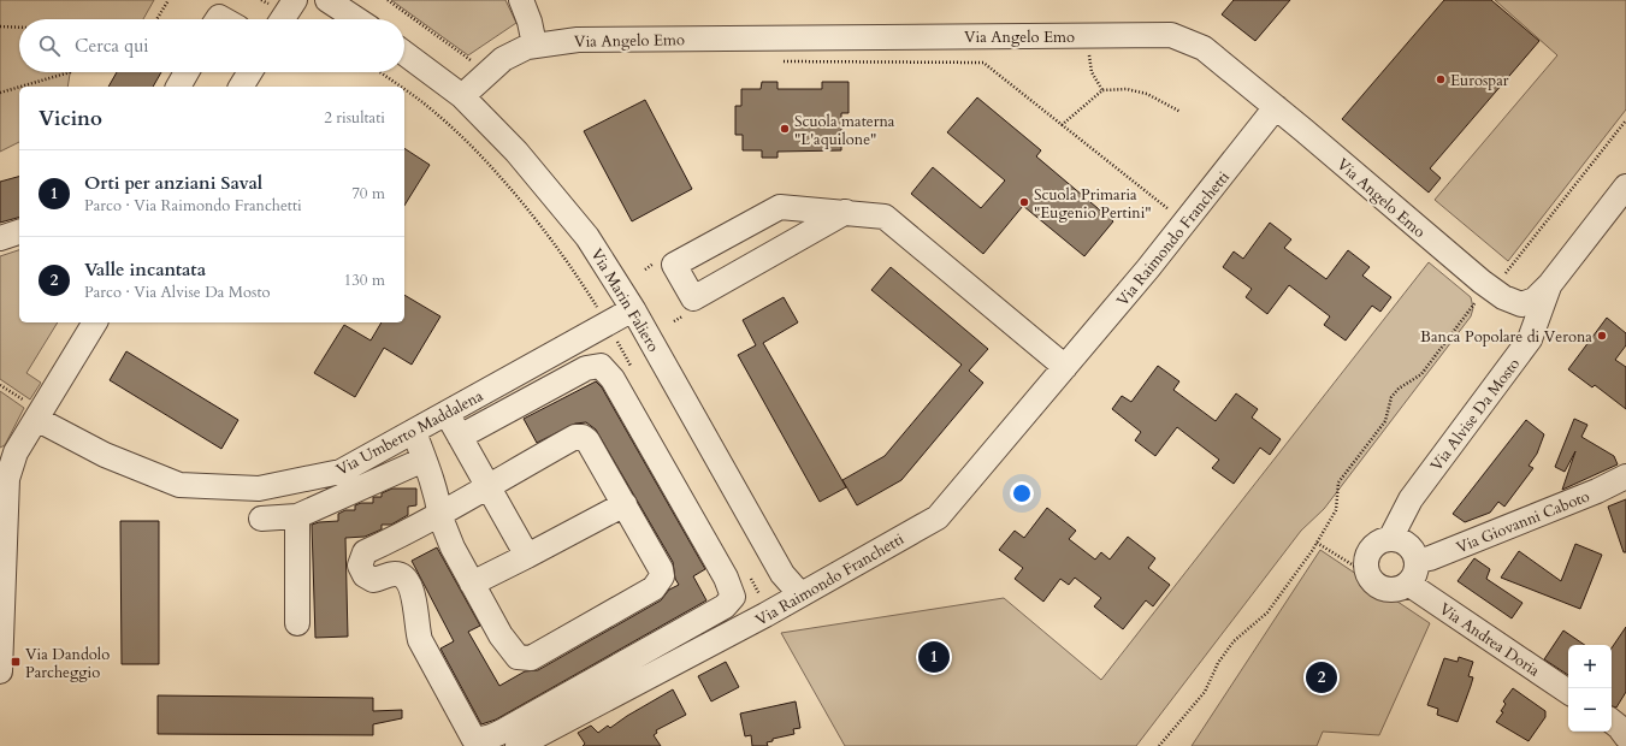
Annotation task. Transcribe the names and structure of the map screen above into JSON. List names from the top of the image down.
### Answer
{
  "streets": {
    "street": [
      "Via Angelo Emo",
      "Via Raimondo Franchetti",
      "Via Marin Faliero",
      "Via Alvise Da Mosto",
      "Via Umberto Maddalena",
      "Via Giovanni Caboto",
      "Via Andrea Doria"
    ]
  },
  "crossings": [
    ["Via Angelo Emo", "Via Raimondo Franchetti"],
    ["Via Angelo Emo", "Via Marin Faliero"],
    ["Via Angelo Emo", "Via Alvise Da Mosto"],
    ["Via Raimondo Franchetti", "Via Marin Faliero"],
    ["Via Marin Faliero", "Via Umberto Maddalena"],
    ["Via Alvise Da Mosto", "Via Giovanni Caboto"],
    ["Via Alvise Da Mosto", "Via Andrea Doria"],
    ["Via Giovanni Caboto", "Via Andrea Doria"]
  ],
  "places": {
    "other": [
      "Eurospar",
      "Scuola materna \"L'aquilone\"",
      "Scuola Primaria \"Eugenio Pertini\"",
      "Banca Popolare di Verona"
    ],
    "transit": ["Via Dandolo Parcheggio"]
  },
  "page": {
    "search": "Cerca qui",
    "heading": ["Vicino", "2 risultati"],
    "list": [
      {
        "mark": "1",
        "name": "Orti per anziani Saval",
        "note": "Parco · Via Raimondo Franchetti",
        "value": "70 m"
      },
      {
        "mark": "2",
        "name": "Valle incantata",
        "note": "Parco · Via Alvise Da Mosto",
        "value": "130 m"
      }
    ],
    "pins": ["1", "2"],
    "map_buttons": ["+", "−"]
  }
}
